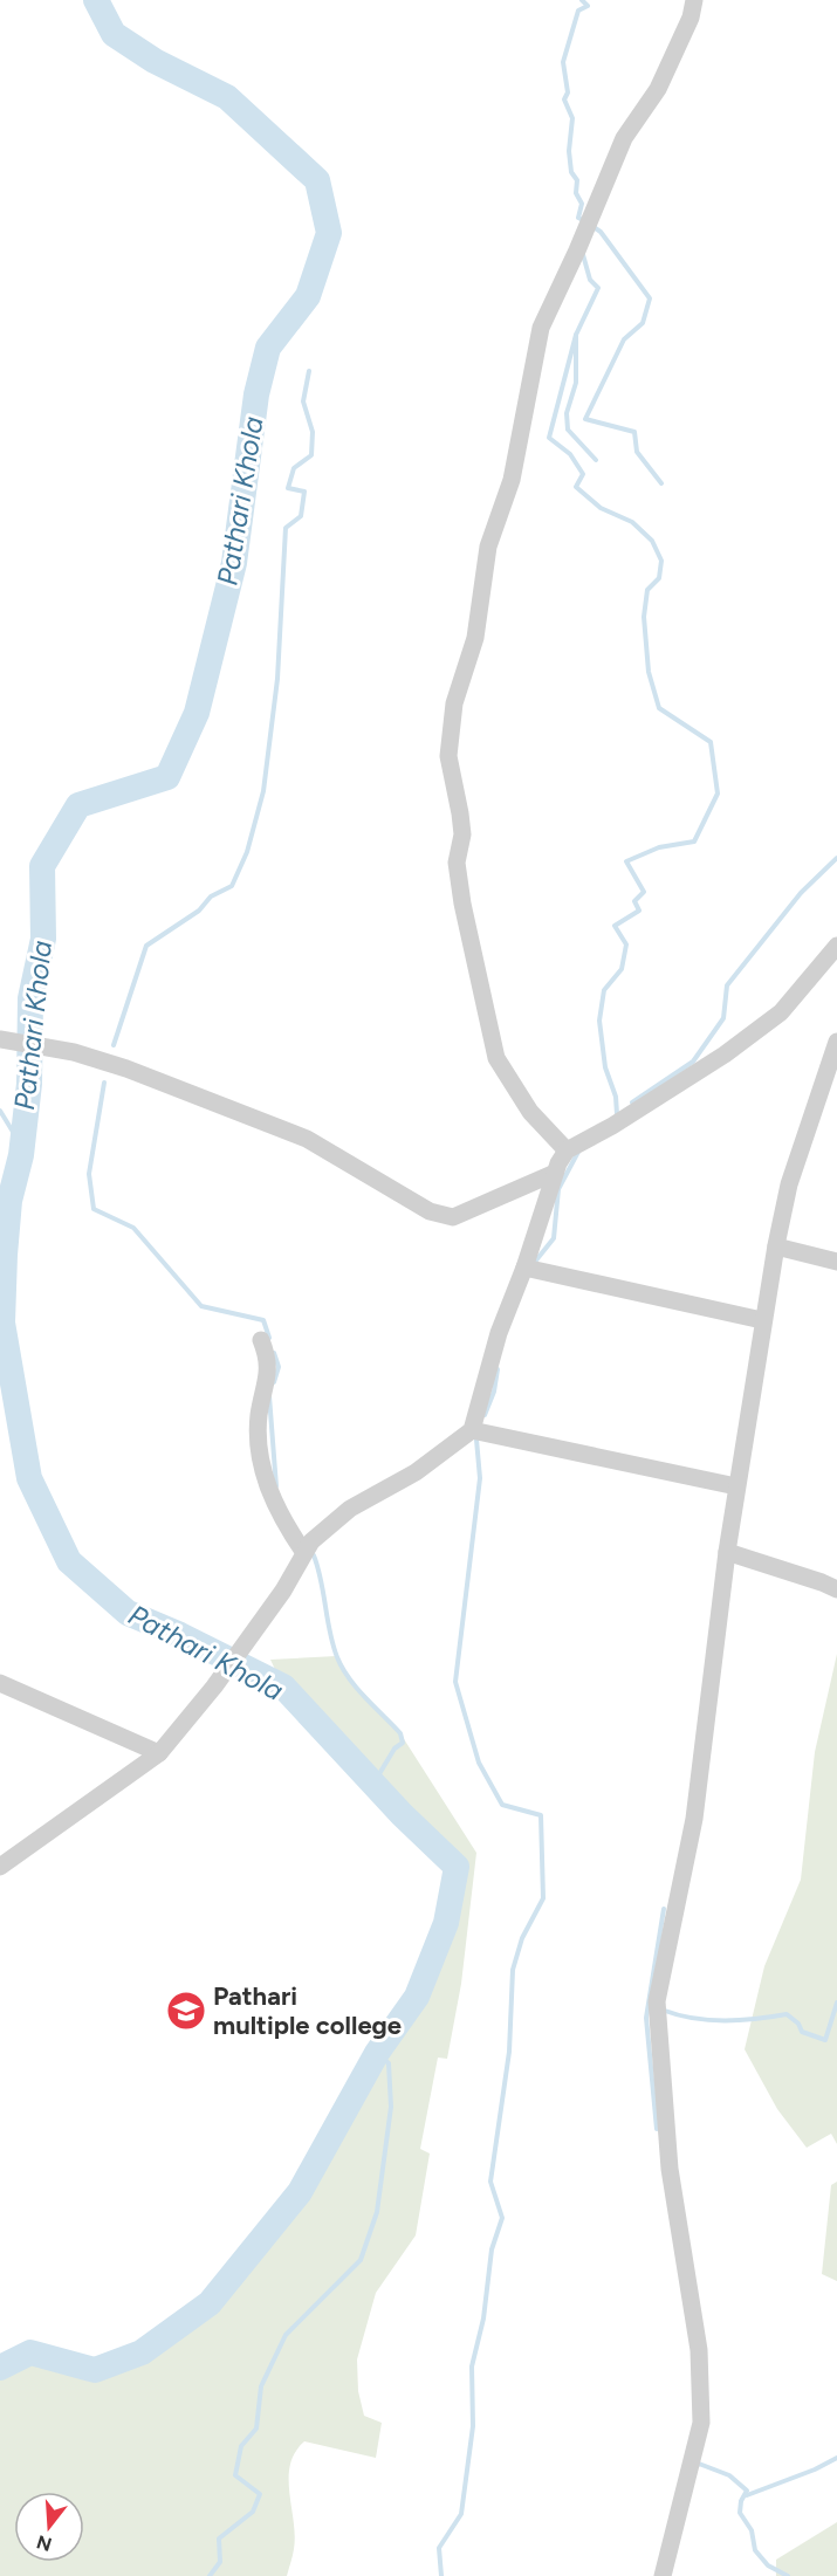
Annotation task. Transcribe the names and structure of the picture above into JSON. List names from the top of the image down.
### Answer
{
  "water": ["Pathari Khola"],
  "places": {
    "school or university": ["Pathari multiple college"]
  },
  "north": "bottom"
}
